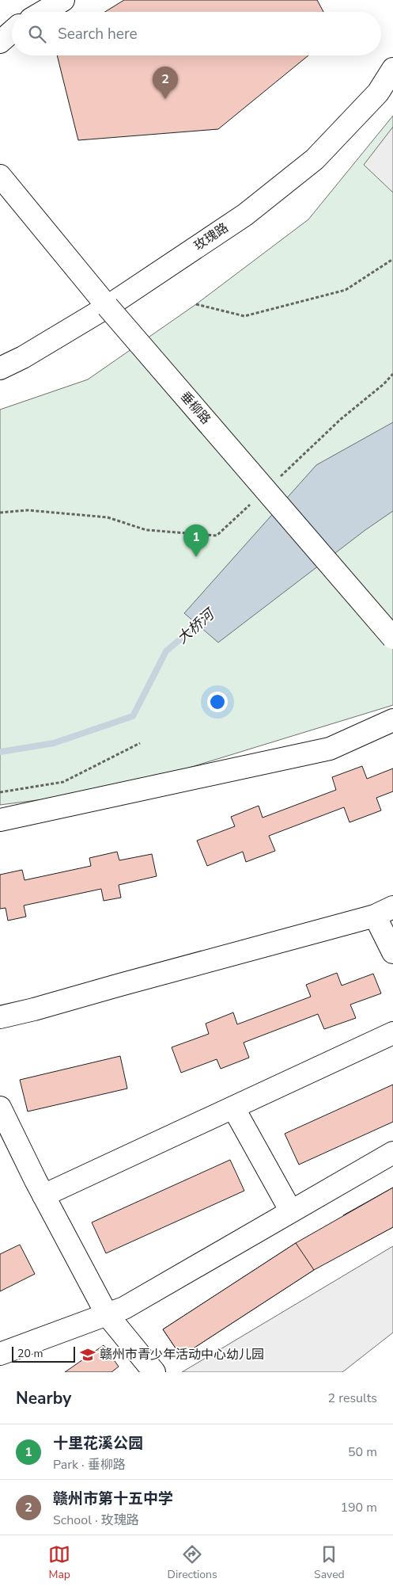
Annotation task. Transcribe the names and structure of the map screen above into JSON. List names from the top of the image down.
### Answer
{
  "streets": {
    "street": ["玫瑰路", "垂柳路"]
  },
  "crossings": [
    ["玫瑰路", "垂柳路"]
  ],
  "water": ["大桥河"],
  "places": {
    "school or university": ["赣州市青少年活动中心幼儿园"]
  },
  "scale_bar": "20 m",
  "page": {
    "search": "Search here",
    "pins": ["2", "1"],
    "scale": "20 m",
    "heading": ["Nearby", "2 results"],
    "list": [
      {
        "mark": "1",
        "name": "十里花溪公园",
        "note": "Park · 垂柳路",
        "value": "50 m"
      },
      {
        "mark": "2",
        "name": "赣州市第十五中学",
        "note": "School · 玫瑰路",
        "value": "190 m"
      }
    ],
    "nav": ["Map", "Directions", "Saved"]
  }
}
